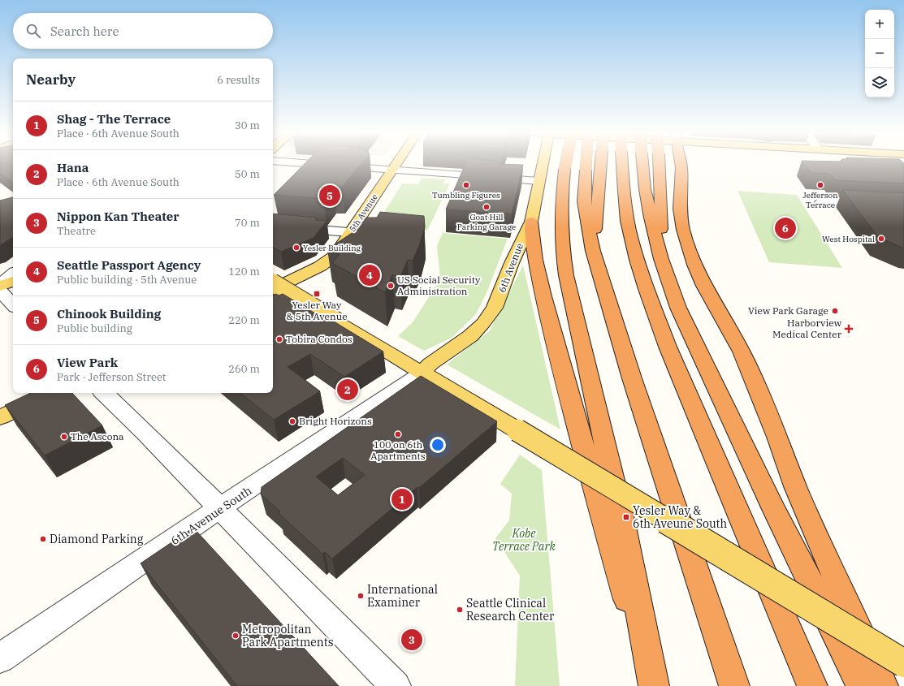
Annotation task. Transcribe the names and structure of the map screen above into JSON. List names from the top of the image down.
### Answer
{
  "streets": {
    "main road": ["5th Avenue", "6th Avenue"],
    "street": ["6th Avenue South"]
  },
  "crossings": [
    ["6th Avenue", "6th Avenue South"]
  ],
  "parks": ["Kobe Terrace Park"],
  "places": {
    "other": [
      "Tumbling Figures",
      "Jefferson Terrace",
      "Goat Hill Parking Garage",
      "West Hospital",
      "Yesler Building",
      "US Social Security Administration",
      "View Park Garage",
      "Tobira Condos",
      "Bright Horizons",
      "100 on 6th Apartments",
      "The Ascona",
      "Diamond Parking",
      "International Examiner",
      "Seattle Clinical Research Center",
      "Metropolitan Park Apartments"
    ],
    "transit": ["Yesler Way & 5th Avenue", "Yesler Way & 6th Aveune South"],
    "health": ["Harborview Medical Center"]
  },
  "page": {
    "map_buttons": ["+", "−"],
    "search": "Search here",
    "heading": ["Nearby", "6 results"],
    "list": [
      {
        "mark": "1",
        "name": "Shag - The Terrace",
        "note": "Place · 6th Avenue South",
        "value": "30 m"
      },
      {
        "mark": "2",
        "name": "Hana",
        "note": "Place · 6th Avenue South",
        "value": "50 m"
      },
      {
        "mark": "3",
        "name": "Nippon Kan Theater",
        "note": "Theatre",
        "value": "70 m"
      },
      {
        "mark": "4",
        "name": "Seattle Passport Agency",
        "note": "Public building · 5th Avenue",
        "value": "120 m"
      },
      {
        "mark": "5",
        "name": "Chinook Building",
        "note": "Public building",
        "value": "220 m"
      },
      {
        "mark": "6",
        "name": "View Park",
        "note": "Park · Jefferson Street",
        "value": "260 m"
      }
    ],
    "pins": [
      "5",
      "6",
      "4",
      "2",
      "1",
      "3"
    ]
  }
}
